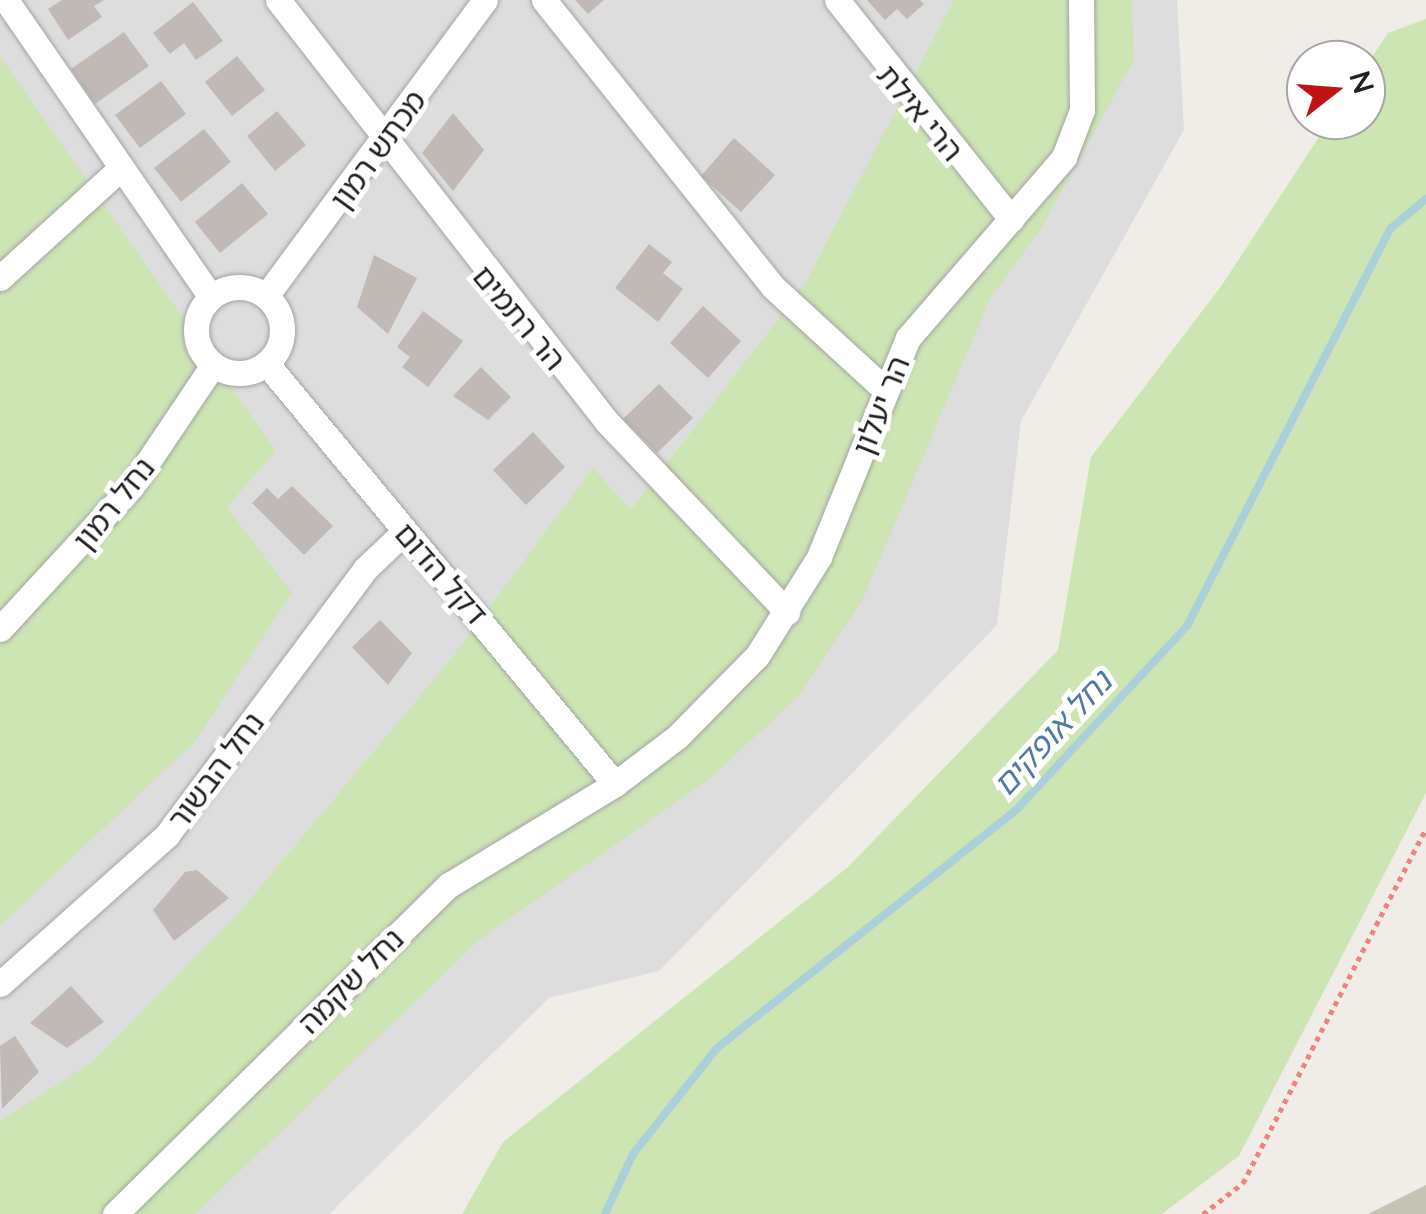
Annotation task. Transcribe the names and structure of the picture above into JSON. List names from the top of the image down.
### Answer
{
  "streets": {
    "street": [
      "הרי אילת",
      "מכתש רמון",
      "הר רתמים",
      "הר יעלון",
      "נחל רמון",
      "דקל הדום",
      "נחל הבשור",
      "נחל שקמה"
    ]
  },
  "crossings": [
    ["הרי אילת", "הר יעלון"],
    ["מכתש רמון", "הר רתמים"],
    ["מכתש רמון", "נחל רמון"],
    ["מכתש רמון", "דקל הדום"],
    ["הר רתמים", "הר יעלון"],
    ["הר יעלון", "דקל הדום"],
    ["הר יעלון", "נחל שקמה"],
    ["נחל רמון", "דקל הדום"],
    ["דקל הדום", "נחל הבשור"],
    ["דקל הדום", "נחל שקמה"]
  ],
  "water": ["נחל אופקים"],
  "north": "right"
}
